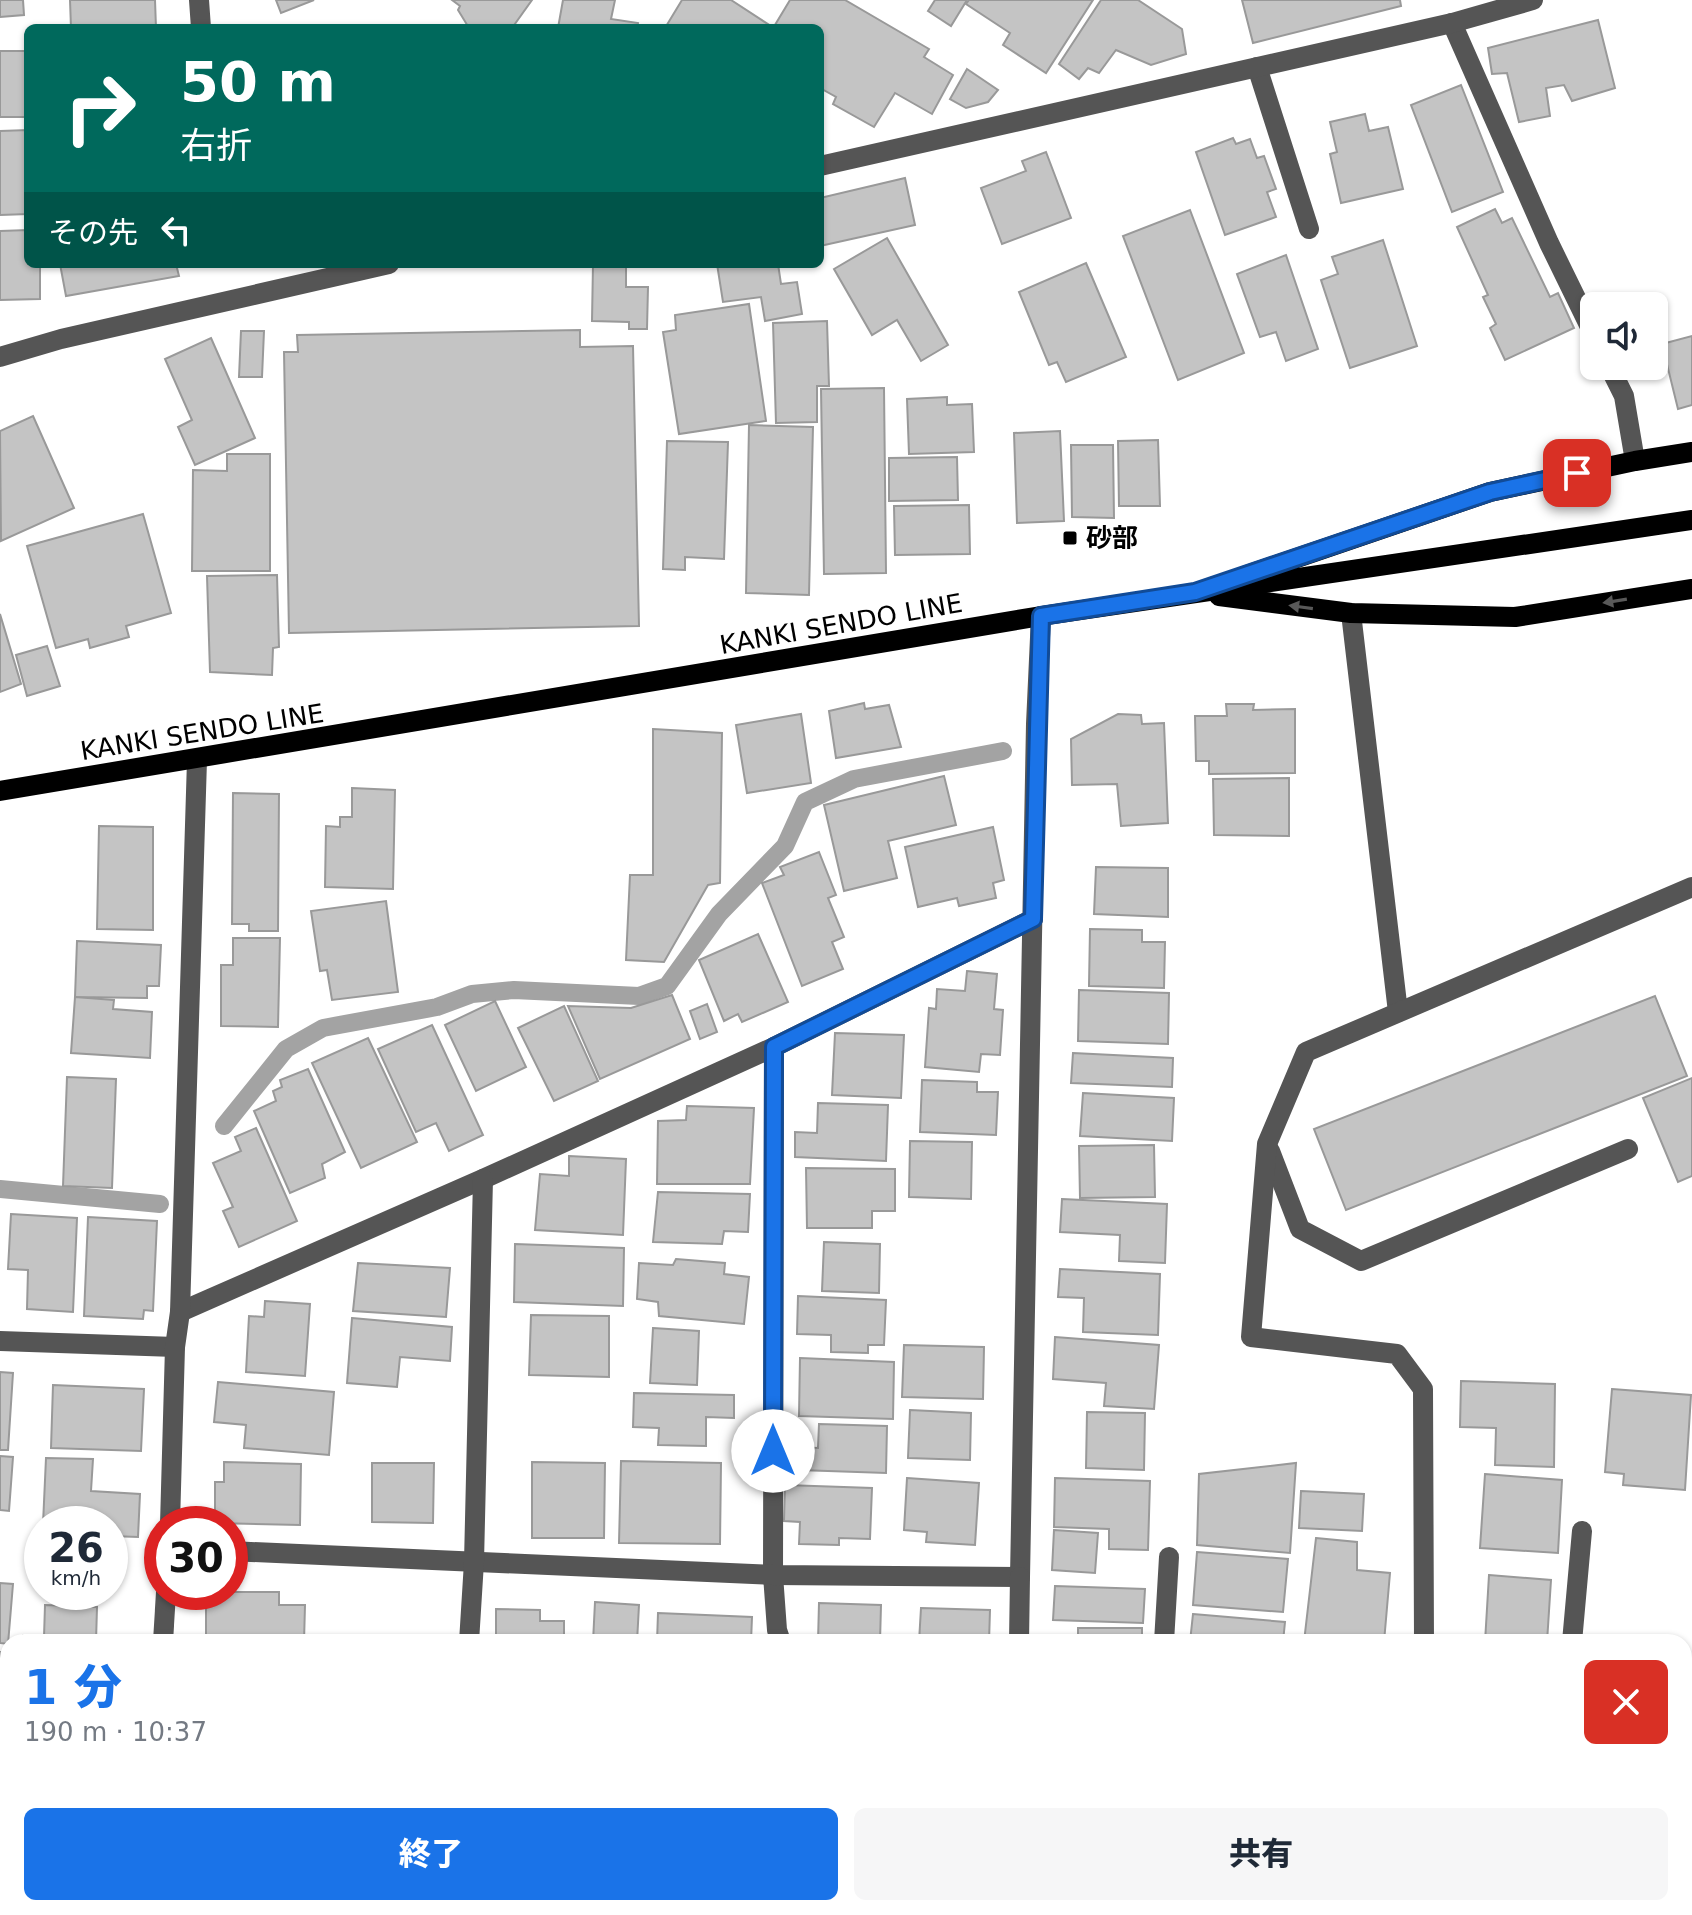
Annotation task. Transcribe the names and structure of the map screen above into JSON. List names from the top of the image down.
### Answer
{
  "streets": {
    "main road": ["KANKI SENDO LINE"]
  },
  "places": {
    "transit": ["砂部"]
  },
  "page": {
    "turn": ["50 m", "右折"],
    "then": "その先",
    "speed": "26 km/h",
    "limit": "30",
    "heading": ["1 分", "190 m · 10:37"],
    "buttons": ["終了", "共有"]
  }
}
